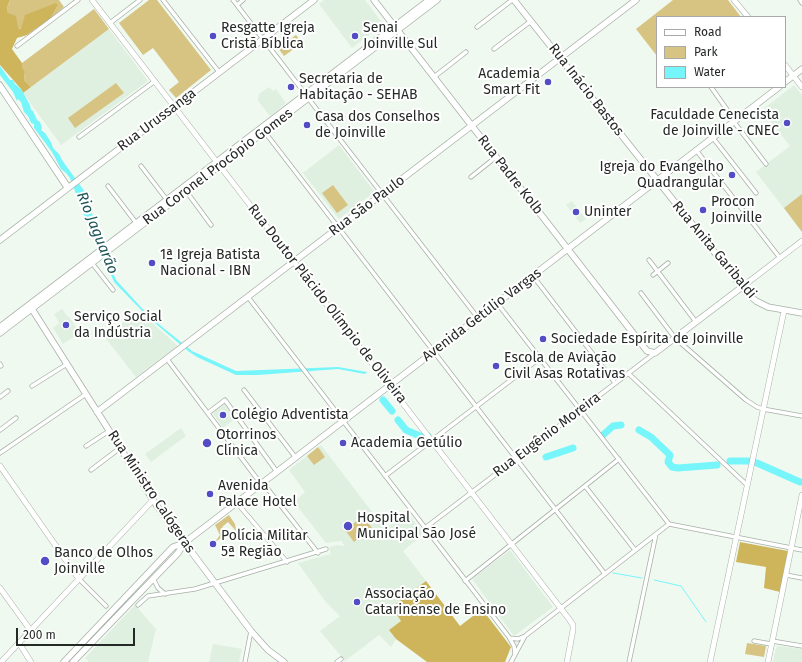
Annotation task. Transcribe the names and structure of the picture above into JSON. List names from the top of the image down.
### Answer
{
  "streets": {
    "main road": [
      "Rua Inácio Bastos",
      "Rua Urussanga",
      "Rua Coronel Procópio Gomes",
      "Rua Padre Kolb",
      "Rua São Paulo",
      "Rua Anita Garibaldi",
      "Rua Doutor Plácido Olímpio de Oliveira",
      "Avenida Getúlio Vargas",
      "Rua Eugênio Moreira",
      "Rua Ministro Calógeras"
    ]
  },
  "crossings": [
    ["Rua Inácio Bastos", "Rua São Paulo"],
    ["Rua Inácio Bastos", "Rua Anita Garibaldi"],
    ["Rua Inácio Bastos", "Avenida Getúlio Vargas"],
    ["Rua Urussanga", "Rua Doutor Plácido Olímpio de Oliveira"],
    ["Rua Coronel Procópio Gomes", "Rua Padre Kolb"],
    ["Rua Coronel Procópio Gomes", "Rua Doutor Plácido Olímpio de Oliveira"],
    ["Rua Coronel Procópio Gomes", "Rua Ministro Calógeras"],
    ["Rua Padre Kolb", "Rua São Paulo"],
    ["Rua Padre Kolb", "Avenida Getúlio Vargas"],
    ["Rua São Paulo", "Rua Doutor Plácido Olímpio de Oliveira"],
    ["Rua São Paulo", "Rua Ministro Calógeras"],
    ["Rua Anita Garibaldi", "Avenida Getúlio Vargas"],
    ["Rua Anita Garibaldi", "Rua Eugênio Moreira"],
    ["Rua Doutor Plácido Olímpio de Oliveira", "Avenida Getúlio Vargas"],
    ["Rua Doutor Plácido Olímpio de Oliveira", "Rua Eugênio Moreira"],
    ["Avenida Getúlio Vargas", "Rua Ministro Calógeras"]
  ],
  "water": ["Rio Jaguarão"],
  "places": [
    "Resgatte Igreja Cristã Bíblica",
    "Senai Joinville Sul",
    "Academia Smart Fit",
    "Secretaria de Habitação - SEHAB",
    "Faculdade Cenecista de Joinville - CNEC",
    "Casa dos Conselhos de Joinville",
    "Igreja do Evangelho Quadrangular",
    "Procon Joinville",
    "Uninter",
    "1ª Igreja Batista Nacional - IBN",
    "Serviço Social da Indústria",
    "Sociedade Espírita de Joinville",
    "Escola de Aviação Civil Asas Rotativas",
    "Colégio Adventista",
    "Otorrinos Clínica",
    "Academia Getúlio",
    "Avenida Palace Hotel",
    "Hospital Municipal São José",
    "Polícia Militar 5ª Região",
    "Banco de Olhos Joinville",
    "Associação Catarinense de Ensino"
  ],
  "legend": ["Road", "Park", "Water"],
  "scale_bar": "200 m"
}
